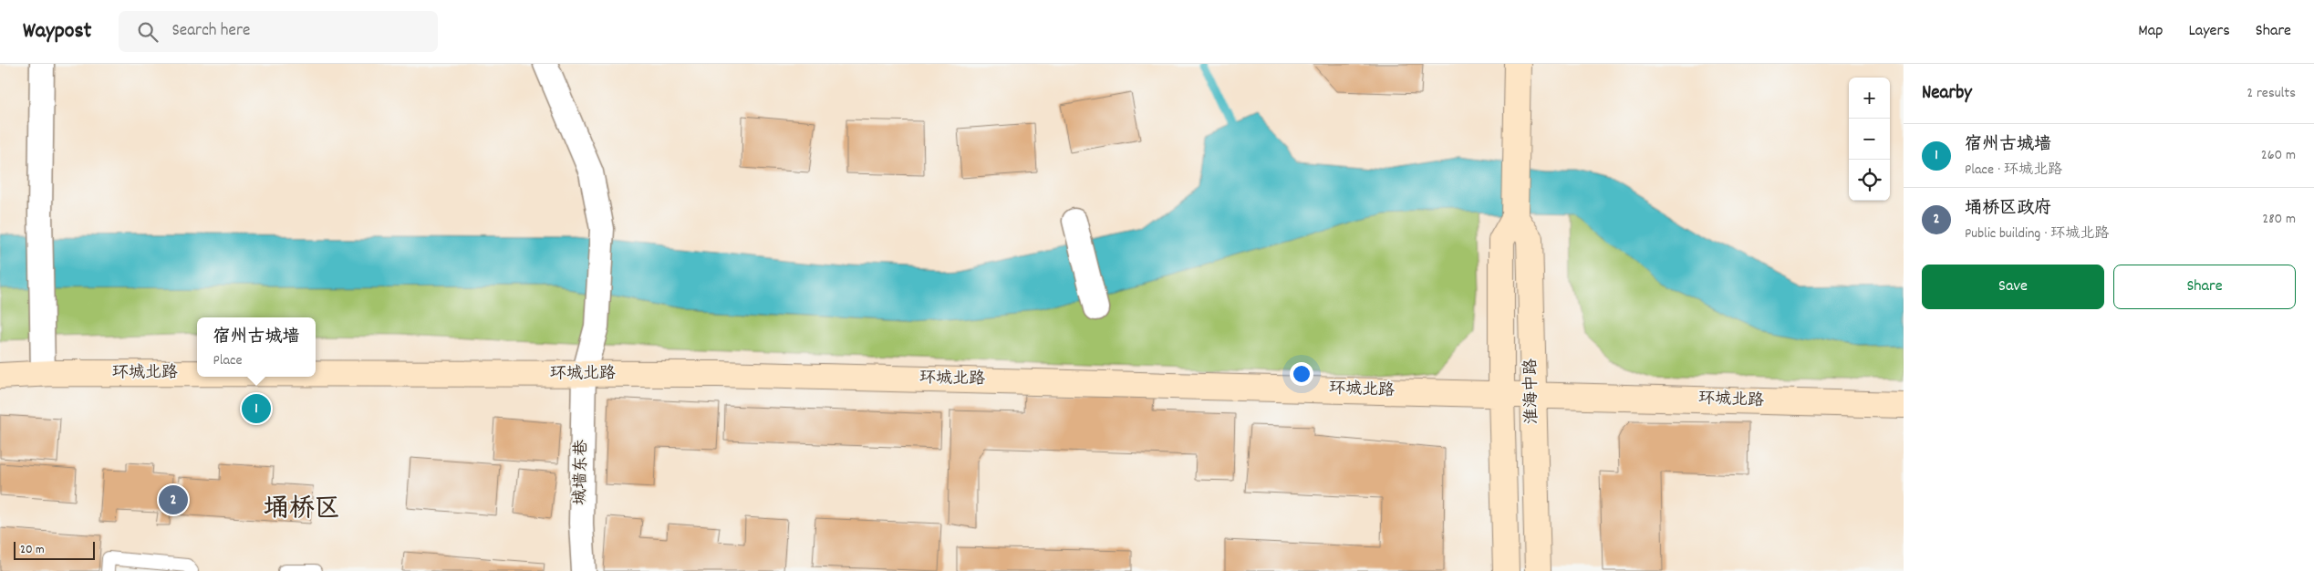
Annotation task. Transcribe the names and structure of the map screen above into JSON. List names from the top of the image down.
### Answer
{
  "streets": {
    "main road": ["环城北路", "淮海中路"],
    "street": ["城墙东巷"]
  },
  "crossings": [
    ["环城北路", "淮海中路"],
    ["环城北路", "城墙东巷"]
  ],
  "districts": ["埇桥区"],
  "scale_bar": "20 m",
  "page": {
    "header": "Waypost",
    "search": "Search here",
    "nav": ["Map", "Layers", "Share"],
    "heading": ["Nearby", "2 results"],
    "map_buttons": ["+", "−"],
    "list": [
      {
        "mark": "1",
        "name": "宿州古城墙",
        "note": "Place · 环城北路",
        "value": "260 m"
      },
      {
        "mark": "2",
        "name": "埇桥区政府",
        "note": "Public building · 环城北路",
        "value": "280 m"
      }
    ],
    "buttons": ["Save", "Share"],
    "popup": ["宿州古城墙", "Place"],
    "pins": ["1", "2"],
    "scale": "20 m"
  }
}
